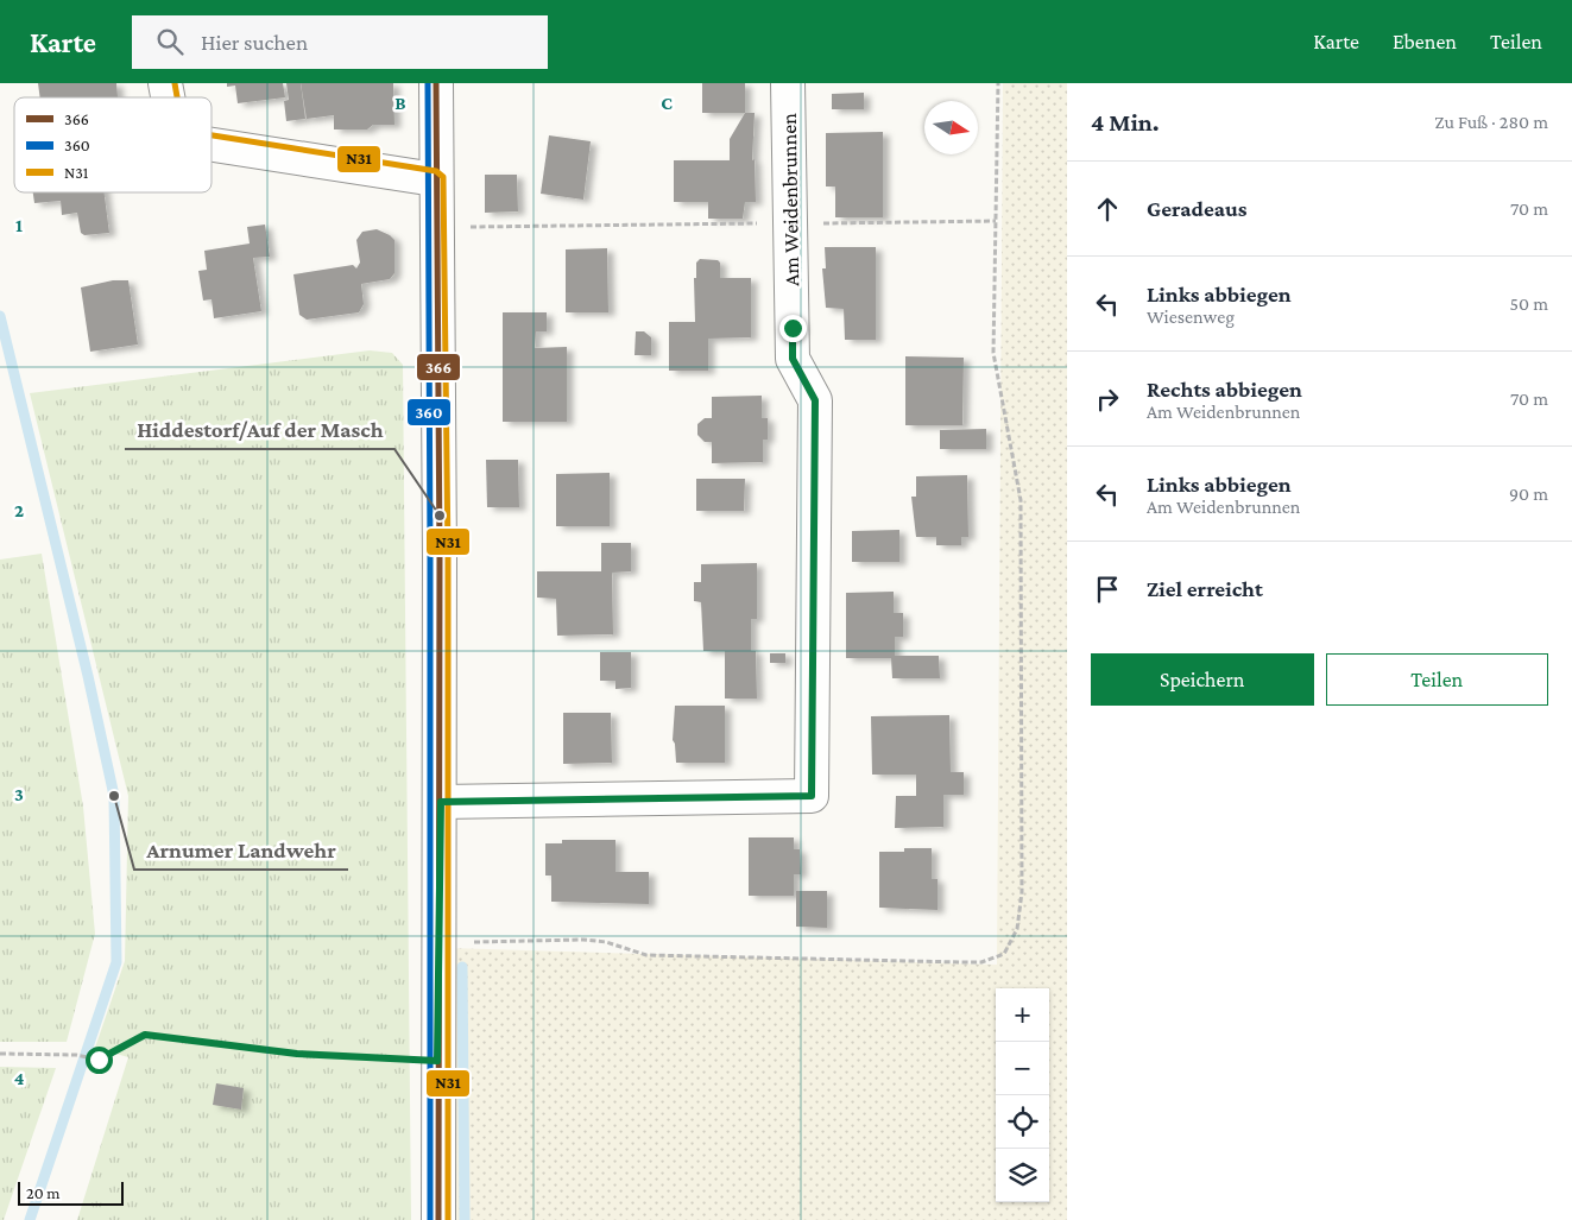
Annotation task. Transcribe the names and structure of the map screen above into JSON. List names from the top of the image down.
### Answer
{
  "streets": {
    "street": ["Am Weidenbrunnen"]
  },
  "places": ["Hiddestorf/Auf der Masch", "Arnumer Landwehr"],
  "lines": ["transit line 366", "transit line 360", "transit line N31"],
  "legend": ["366", "360", "N31"],
  "scale_bar": "20 m",
  "north": "right",
  "page": {
    "header": "Karte",
    "search": "Hier suchen",
    "nav": ["Karte", "Ebenen", "Teilen"],
    "heading": ["4 Min.", "Zu Fuß · 280 m"],
    "list": [
      ["Geradeaus", "70 m"],
      ["Links abbiegen", "Wiesenweg", "50 m"],
      ["Rechts abbiegen", "Am Weidenbrunnen", "70 m"],
      ["Links abbiegen", "Am Weidenbrunnen", "90 m"],
      "Ziel erreicht"
    ],
    "buttons": ["Speichern", "Teilen"],
    "map_buttons": ["+", "−"],
    "scale": "20 m"
  },
  "grid": {
    "columns": ["B", "C"],
    "rows": [
      "1",
      "2",
      "3",
      "4"
    ]
  }
}
